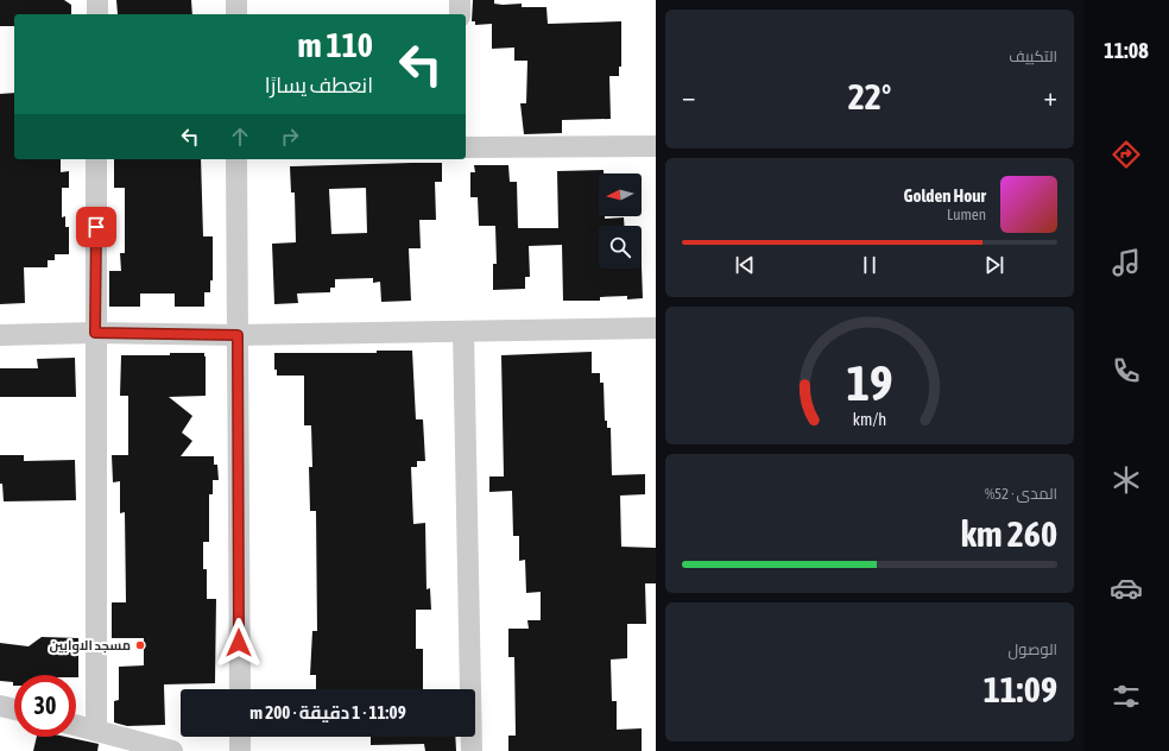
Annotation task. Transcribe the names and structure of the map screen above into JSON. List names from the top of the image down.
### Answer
{
  "places": ["مسجد الاوابين"],
  "north": "left",
  "page": {
    "tabs": "11:08",
    "tile": [
      "التكييف",
      ["المدى · 52%", "260 km"],
      ["الوصول", "11:09"]
    ],
    "turn": ["110 m", "انعطف يسارًا"],
    "heat": ["−", "22°", "+"],
    "song": ["Golden Hour", "Lumen"],
    "limit": "30",
    "trip": "11:09 · 1 دقيقة · 200 m",
    "gauge": ["19", "km/h"]
  }
}
